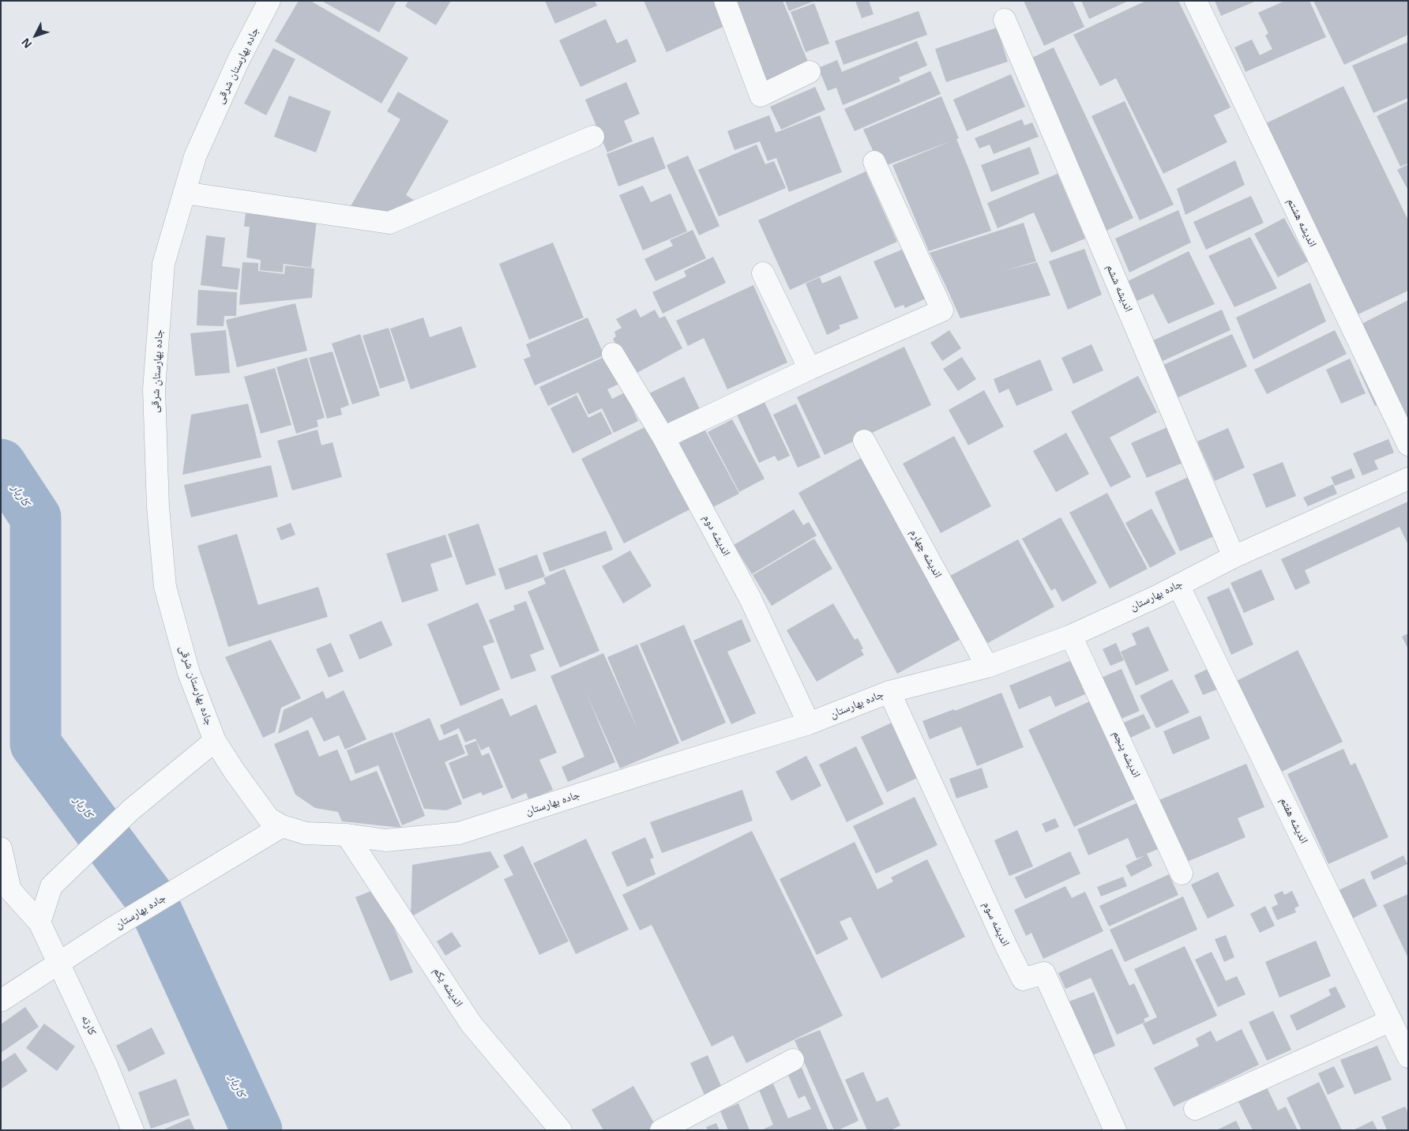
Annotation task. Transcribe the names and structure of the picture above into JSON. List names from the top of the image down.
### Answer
{
  "streets": {
    "street": [
      "جاده بهارستان شرقی",
      "اندیشه هشتم",
      "اندیشه ششم",
      "اندیشه دوم",
      "اندیشه چهارم",
      "جاده بهارستان",
      "اندیشه پنجم",
      "اندیشه هفتم",
      "اندیشه سوم",
      "اندیشه یکم",
      "کارته"
    ]
  },
  "crossings": [
    ["جاده بهارستان شرقی", "جاده بهارستان"],
    ["اندیشه ششم", "جاده بهارستان"],
    ["اندیشه دوم", "جاده بهارستان"],
    ["اندیشه چهارم", "جاده بهارستان"],
    ["جاده بهارستان", "اندیشه پنجم"],
    ["جاده بهارستان", "اندیشه هفتم"],
    ["جاده بهارستان", "اندیشه سوم"],
    ["جاده بهارستان", "اندیشه یکم"],
    ["جاده بهارستان", "کارته"]
  ],
  "water": ["کاربار"],
  "north": "bottom left"
}
